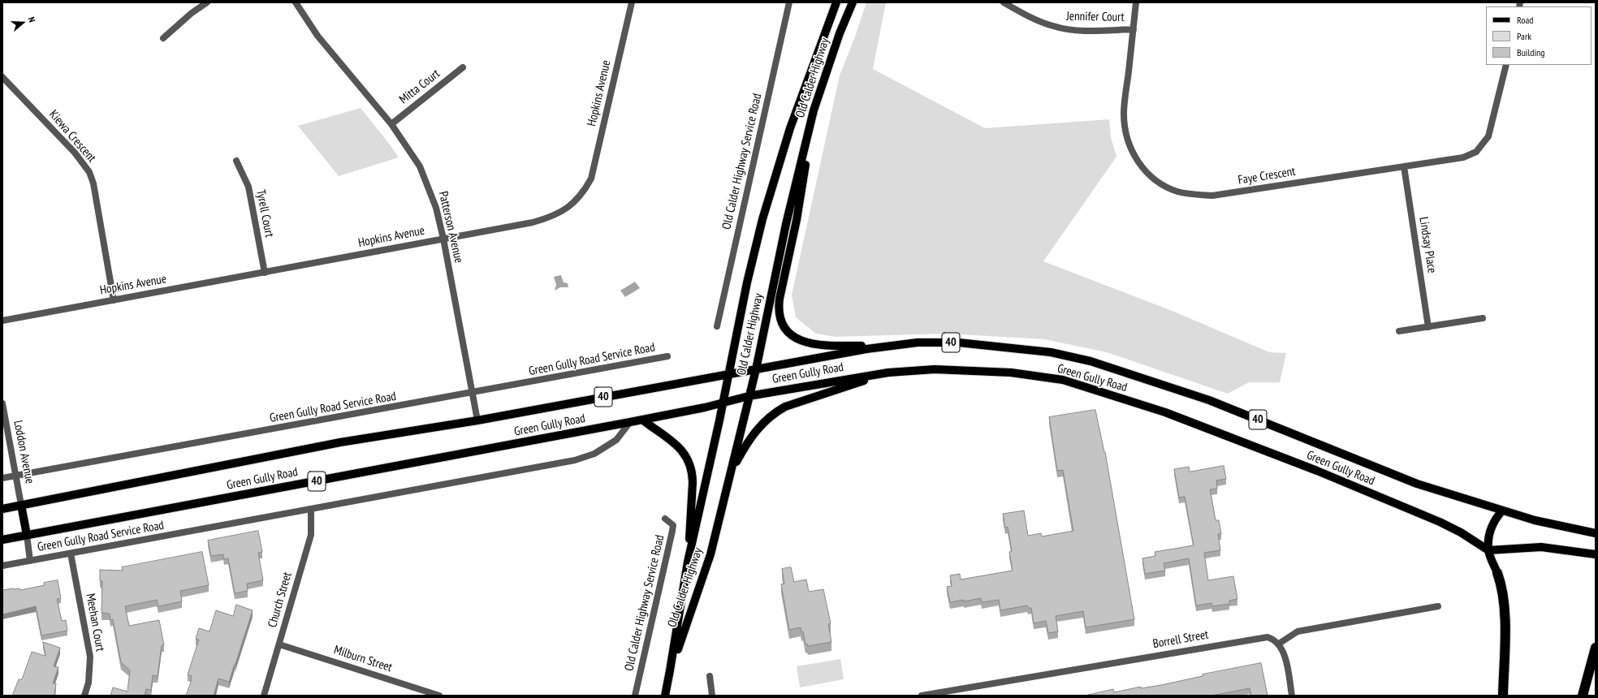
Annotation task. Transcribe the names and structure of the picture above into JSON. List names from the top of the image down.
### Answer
{
  "streets": {
    "main road": ["Old Calder Highway", "40", "Green Gully Road"],
    "street": [
      "Jennifer Court",
      "Mitta Court",
      "Hopkins Avenue",
      "Kiewa Crescent",
      "Old Calder Highway Service Road",
      "Faye Crescent",
      "Tyrell Court",
      "Patterson Avenue",
      "Lindsay Place",
      "Green Gully Road Service Road",
      "Loddon Avenue",
      "Church Street",
      "Meehan Court",
      "Borrell Street",
      "Milburn Street"
    ]
  },
  "crossings": [
    ["Jennifer Court", "Faye Crescent"],
    ["Old Calder Highway", "Green Gully Road"],
    ["Mitta Court", "Patterson Avenue"],
    ["Hopkins Avenue", "Kiewa Crescent"],
    ["Hopkins Avenue", "Tyrell Court"],
    ["Hopkins Avenue", "Patterson Avenue"],
    ["Faye Crescent", "Lindsay Place"],
    ["Patterson Avenue", "Green Gully Road Service Road"],
    ["Patterson Avenue", "Green Gully Road"],
    ["Green Gully Road Service Road", "Green Gully Road"],
    ["Green Gully Road Service Road", "Loddon Avenue"],
    ["Green Gully Road Service Road", "Church Street"],
    ["Green Gully Road Service Road", "Meehan Court"],
    ["Green Gully Road", "Loddon Avenue"],
    ["Church Street", "Milburn Street"]
  ],
  "legend": ["Road", "Park", "Building"],
  "north": "right"
}
